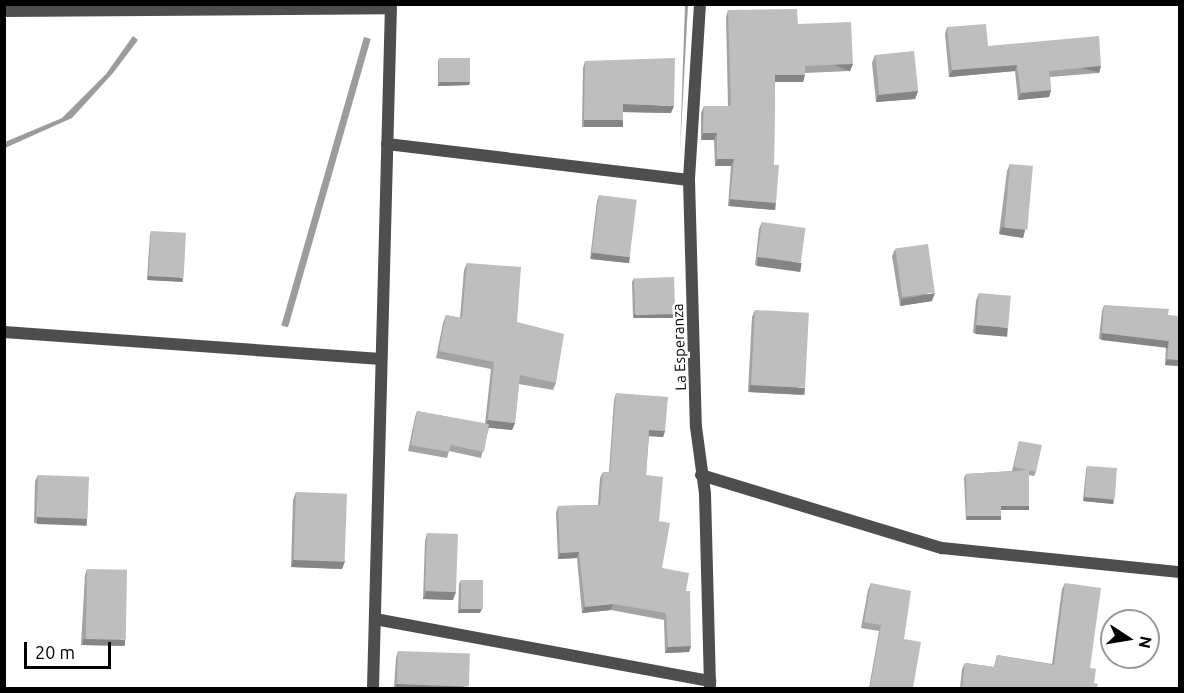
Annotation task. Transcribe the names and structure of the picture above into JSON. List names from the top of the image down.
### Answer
{
  "streets": {
    "street": ["La Esperanza"]
  },
  "scale_bar": "20 m",
  "north": "right"
}
